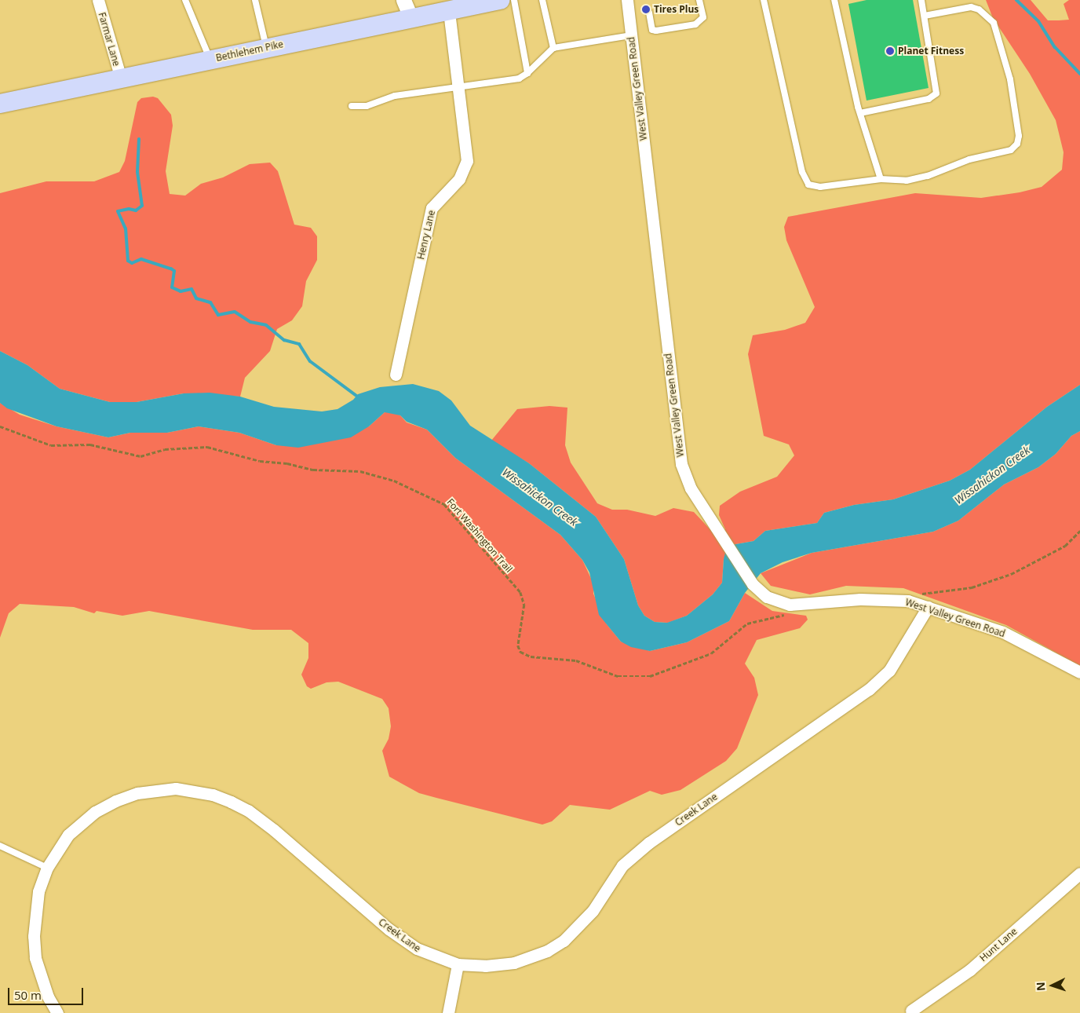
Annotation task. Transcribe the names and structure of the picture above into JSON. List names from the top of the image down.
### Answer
{
  "streets": {
    "main road": ["Bethlehem Pike"],
    "street": [
      "Farmar Lane",
      "West Valley Green Road",
      "Henry Lane",
      "Creek Lane",
      "Hunt Lane"
    ],
    "path": ["Fort Washington Trail"]
  },
  "crossings": [
    ["Farmar Lane", "Bethlehem Pike"],
    ["Bethlehem Pike", "Henry Lane"],
    ["West Valley Green Road", "Creek Lane"]
  ],
  "water": ["Wissahickon Creek"],
  "places": ["Tires Plus", "Planet Fitness"],
  "scale_bar": "50 m",
  "north": "left"
}
